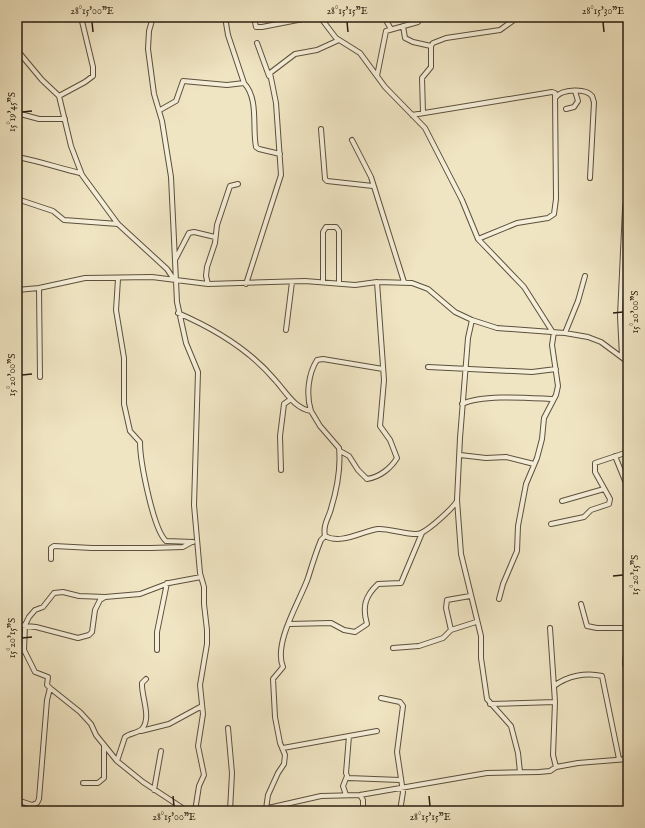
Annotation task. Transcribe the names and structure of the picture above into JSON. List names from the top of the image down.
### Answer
{
  "coordinates": [
    "28°15'00\"E",
    "28°15'15\"E",
    "28°15'30\"E",
    "15°19'45\"S",
    "15°20'00\"S",
    "15°20'15\"S"
  ]
}
